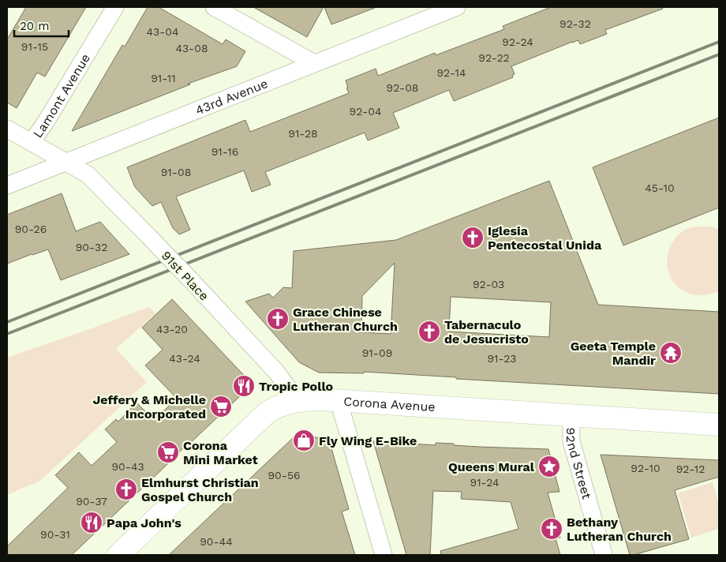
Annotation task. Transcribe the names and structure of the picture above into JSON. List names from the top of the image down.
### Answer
{
  "streets": {
    "street": [
      "Lamont Avenue",
      "43rd Avenue",
      "91st Place",
      "Corona Avenue",
      "92nd Street"
    ]
  },
  "crossings": [
    ["Lamont Avenue", "91st Place"],
    ["43rd Avenue", "91st Place"],
    ["91st Place", "Corona Avenue"],
    ["Corona Avenue", "92nd Street"]
  ],
  "places": {
    "church": [
      "Iglesia Pentecostal Unida",
      "Grace Chinese Lutheran Church",
      "Tabernaculo de Jesucristo",
      "Elmhurst Christian Gospel Church",
      "Bethany Lutheran Church"
    ],
    "temple": ["Geeta Temple Mandir"],
    "restaurant": ["Tropic Pollo", "Papa John's"],
    "supermarket": ["Jeffery & Michelle Incorporated", "Corona Mini Market"],
    "shop": ["Fly Wing E-Bike"],
    "place": ["Queens Mural"]
  },
  "house_numbers": [
    "92-32",
    "43-04",
    "92-24",
    "91-15",
    "43-08",
    "92-22",
    "92-14",
    "91-11",
    "92-08",
    "92-04",
    "91-28",
    "91-16",
    "91-08",
    "45-10",
    "90-26",
    "90-32",
    "92-03",
    "43-20",
    "91-09",
    "43-24",
    "91-23",
    "90-43",
    "92-10",
    "92-12",
    "90-56",
    "91-24",
    "90-37",
    "90-31",
    "90-44"
  ],
  "scale_bar": "20 m"
}
